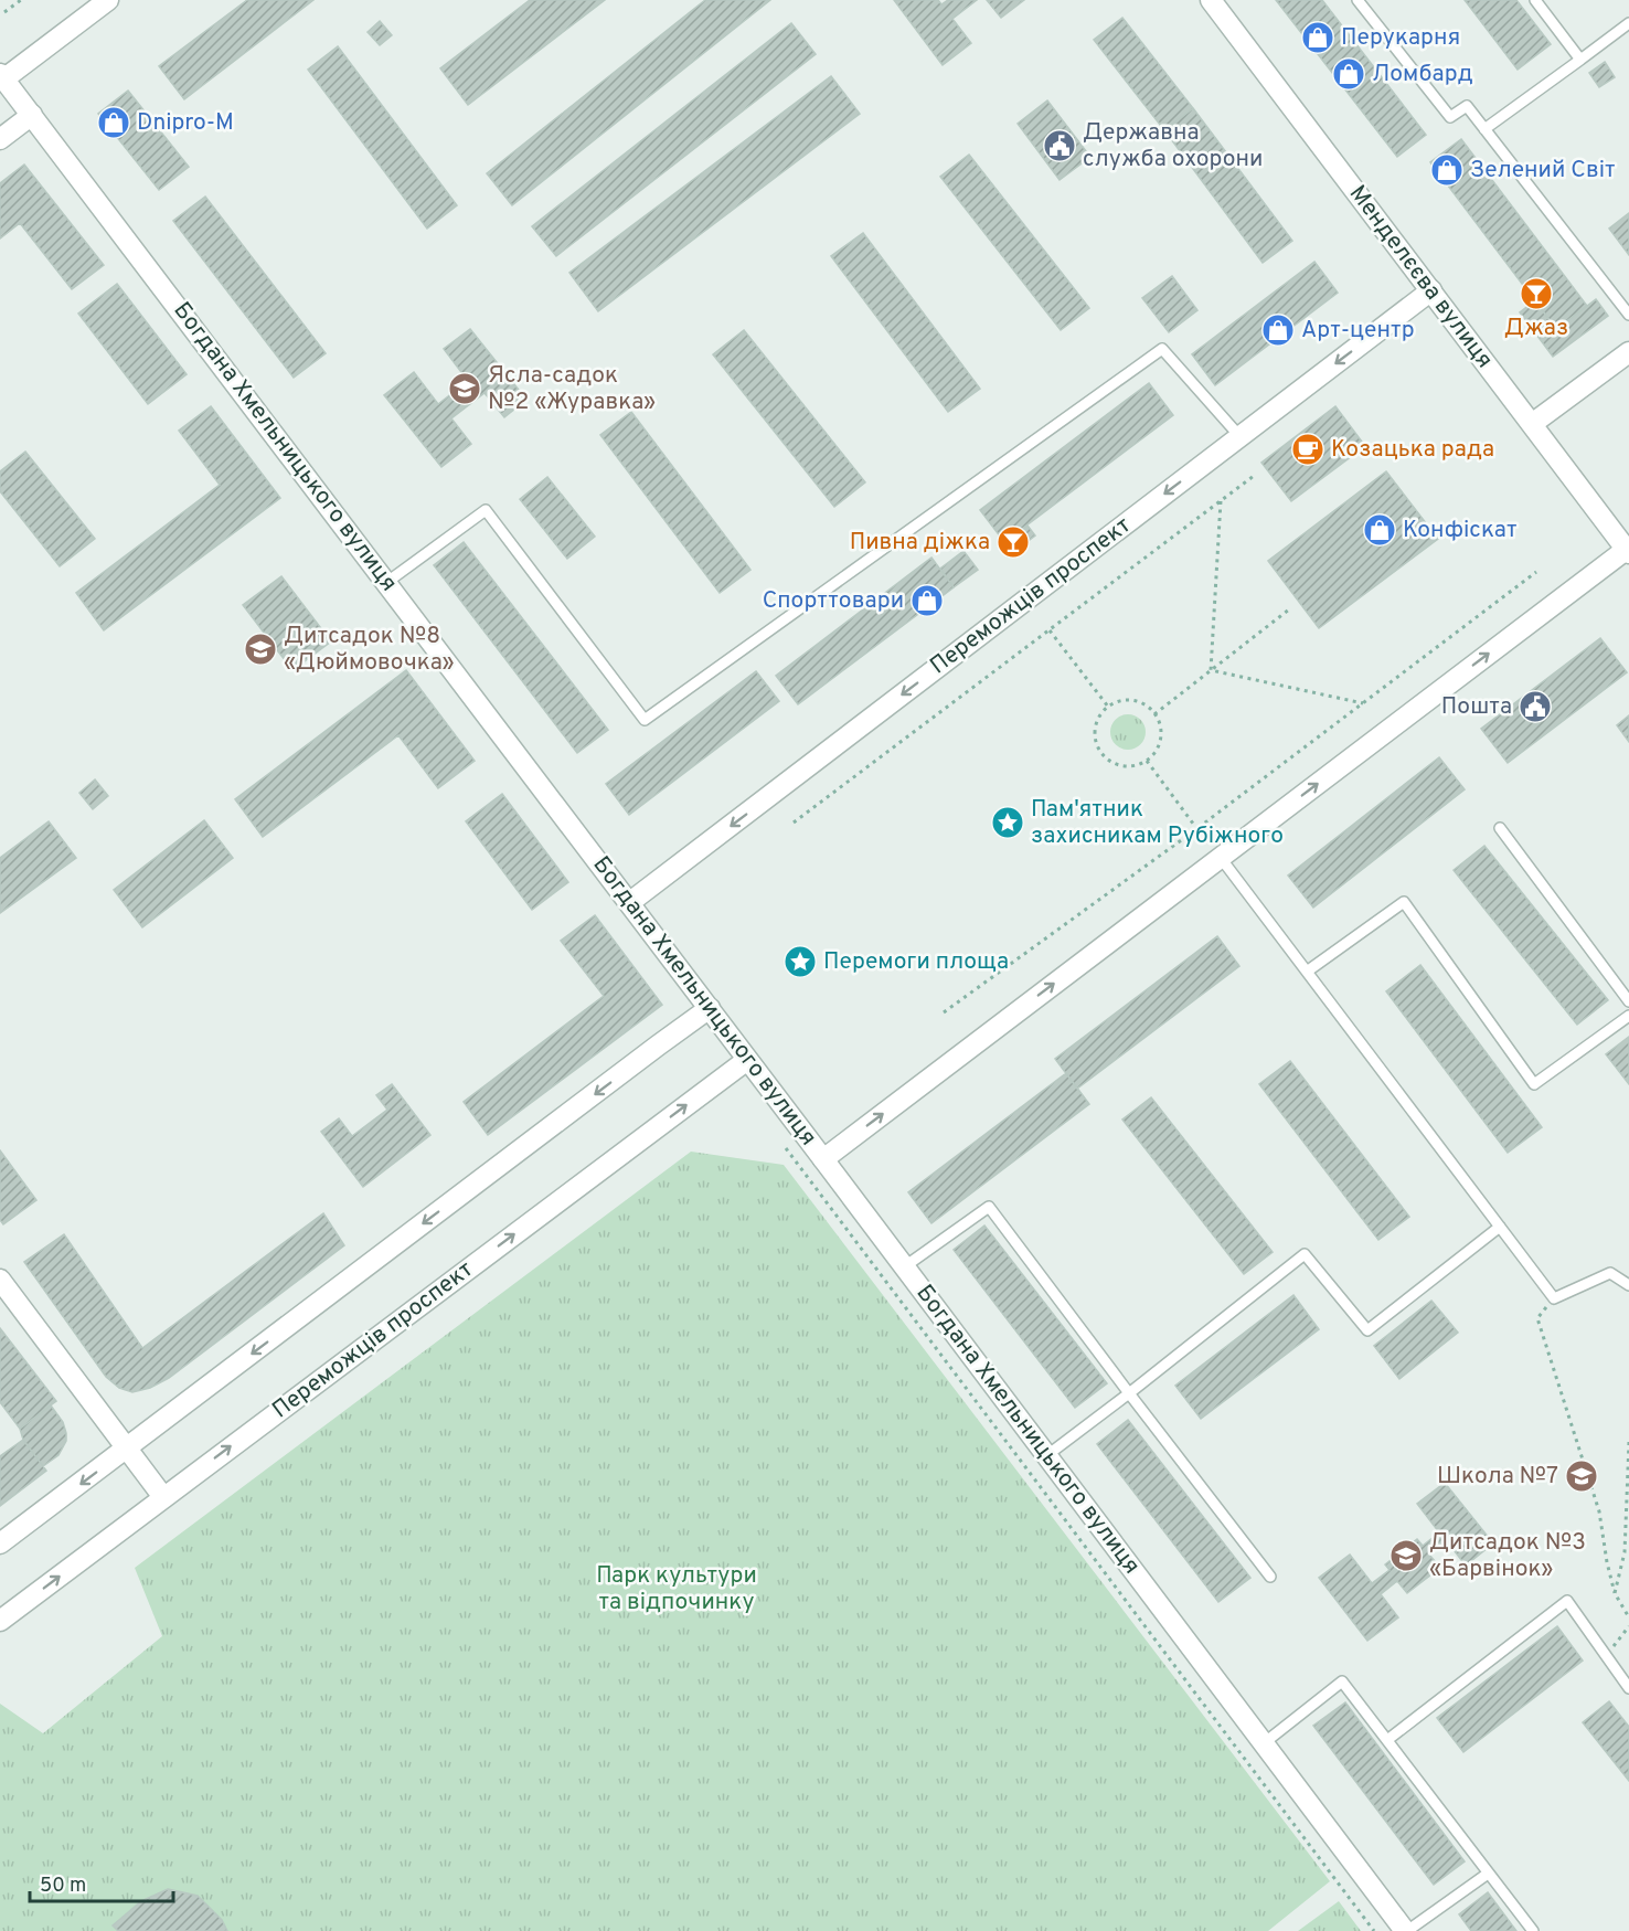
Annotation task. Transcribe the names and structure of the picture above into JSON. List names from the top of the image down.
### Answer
{
  "streets": {
    "street": ["Менделєєва вулиця", "Богдана Хмельницького вулиця", "Переможців проспект"]
  },
  "crossings": [
    ["Менделєєва вулиця", "Переможців проспект"],
    ["Богдана Хмельницького вулиця", "Переможців проспект"]
  ],
  "parks": ["Парк культури та відпочинку"],
  "places": {
    "shop": [
      "Перукарня",
      "Ломбард",
      "Dnipro-M",
      "Зелений Світ",
      "Арт-центр",
      "Конфіскат",
      "Спорттовари"
    ],
    "public building": ["Державна служба охорони", "Пошта"],
    "bar": ["Джаз", "Пивна діжка"],
    "school or university": [
      "Ясла-садок №2 «Журавка»",
      "Дитсадок №8 «Дюймовочка»",
      "Школа №7",
      "Дитсадок №3 «Барвінок»"
    ],
    "cafe": ["Козацька рада"],
    "place": ["Пам'ятник захисникам Рубіжного", "Перемоги площа"]
  },
  "scale_bar": "50 m"
}
